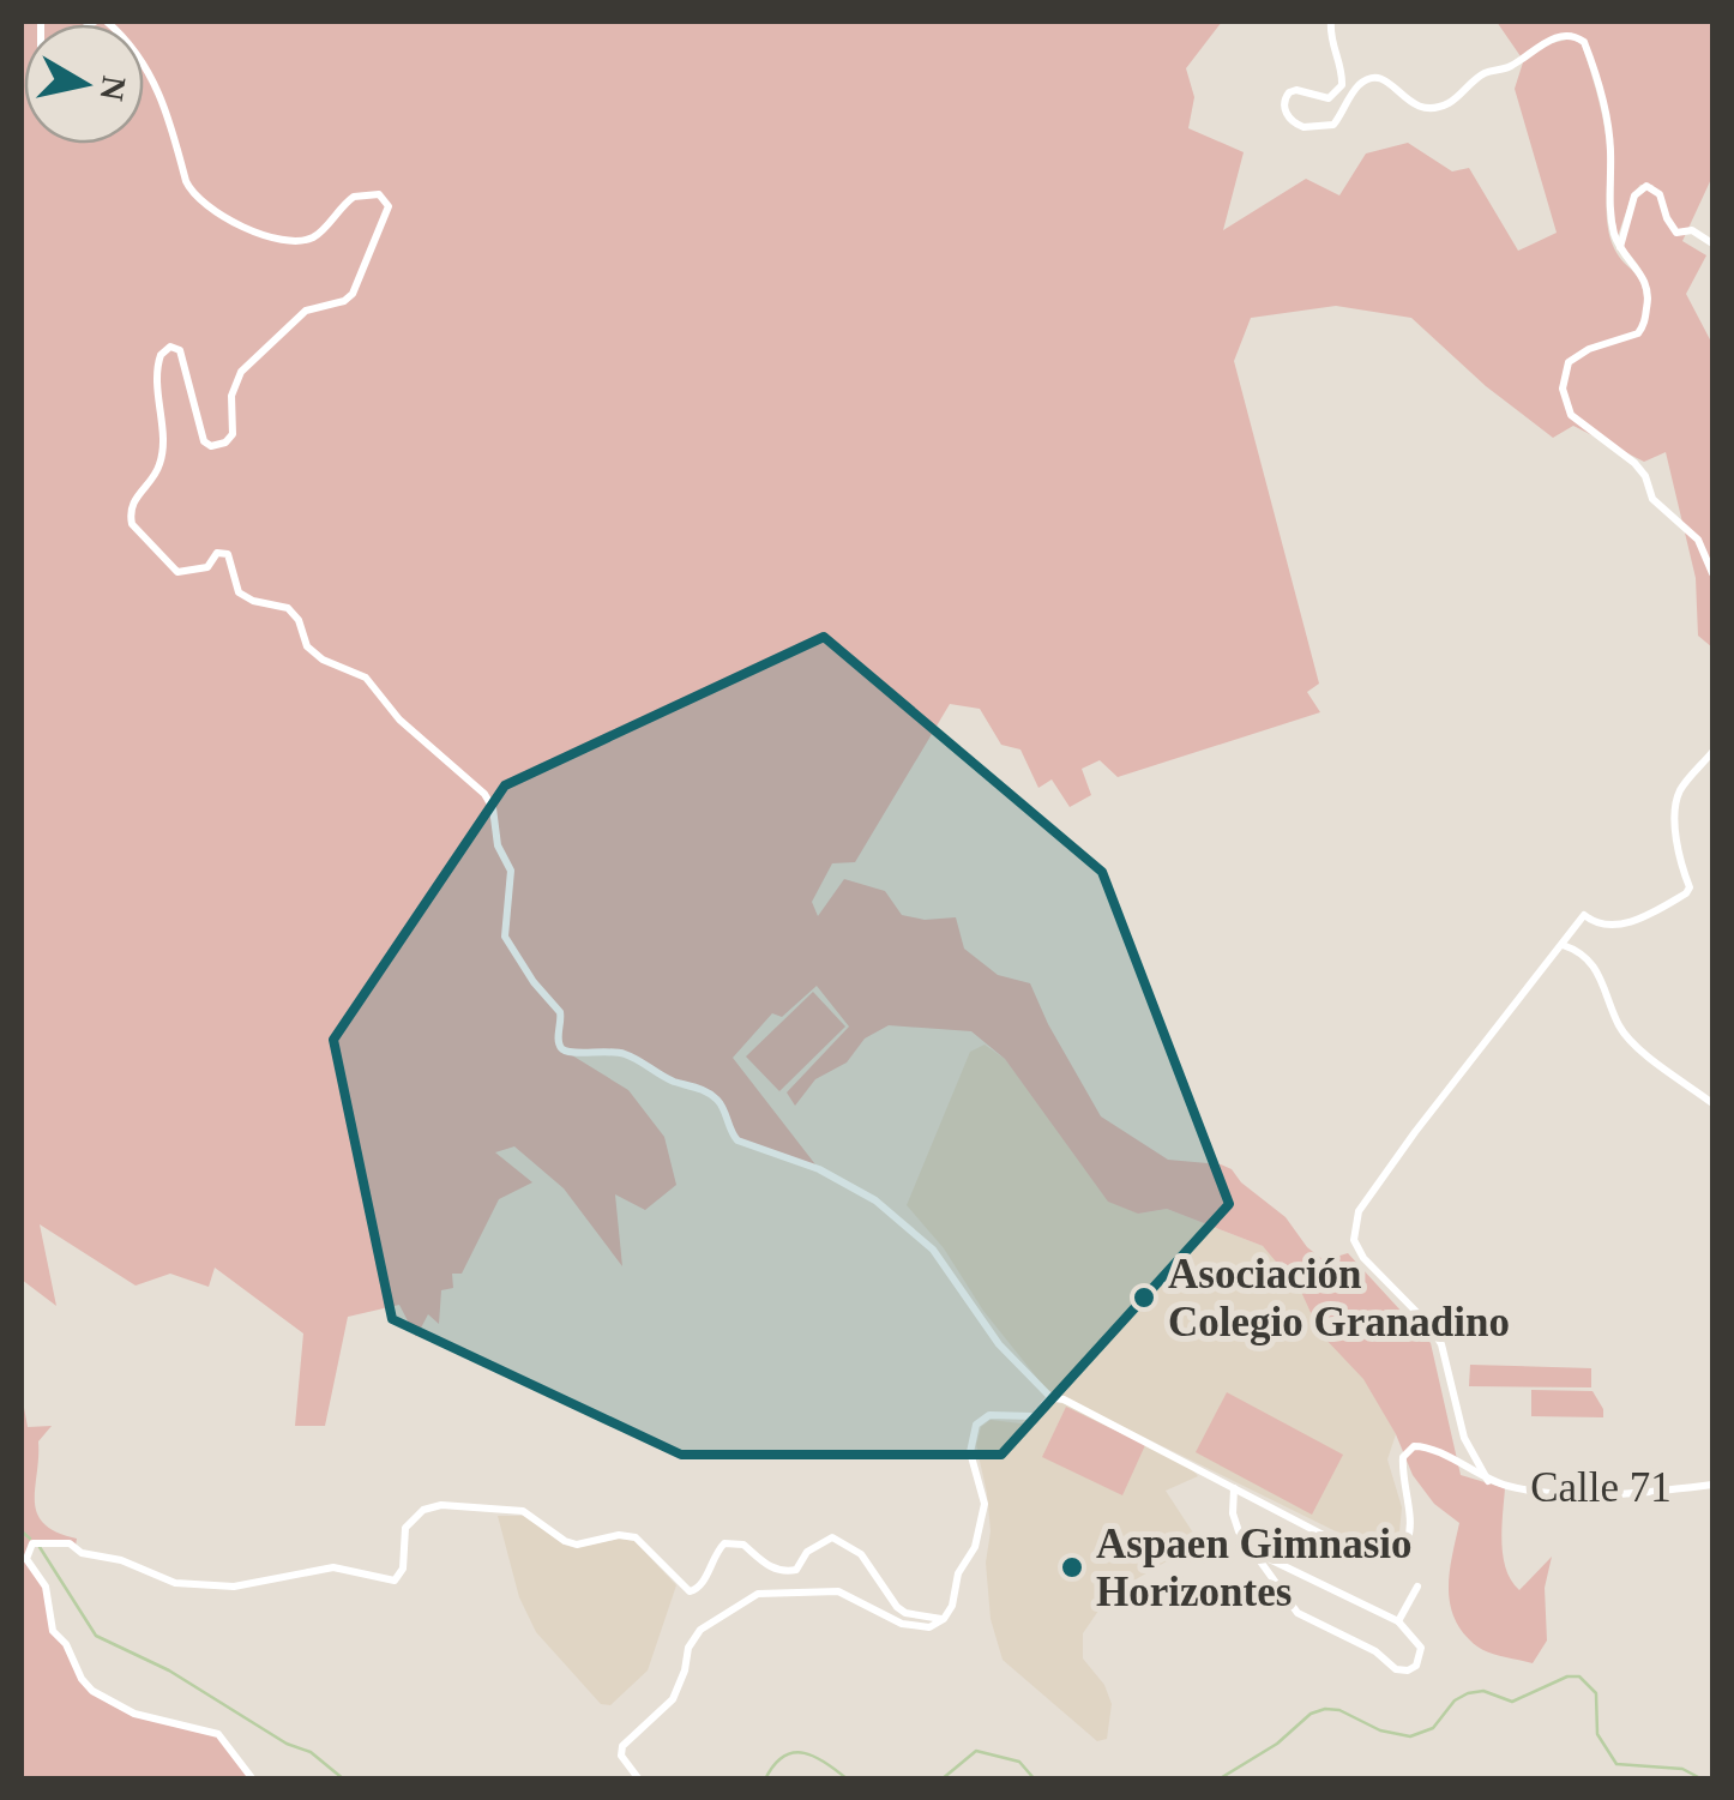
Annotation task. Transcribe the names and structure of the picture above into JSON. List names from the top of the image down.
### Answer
{
  "streets": {
    "street": ["Calle 71"]
  },
  "places": ["Asociación Colegio Granadino", "Aspaen Gimnasio Horizontes"],
  "north": "right"
}
